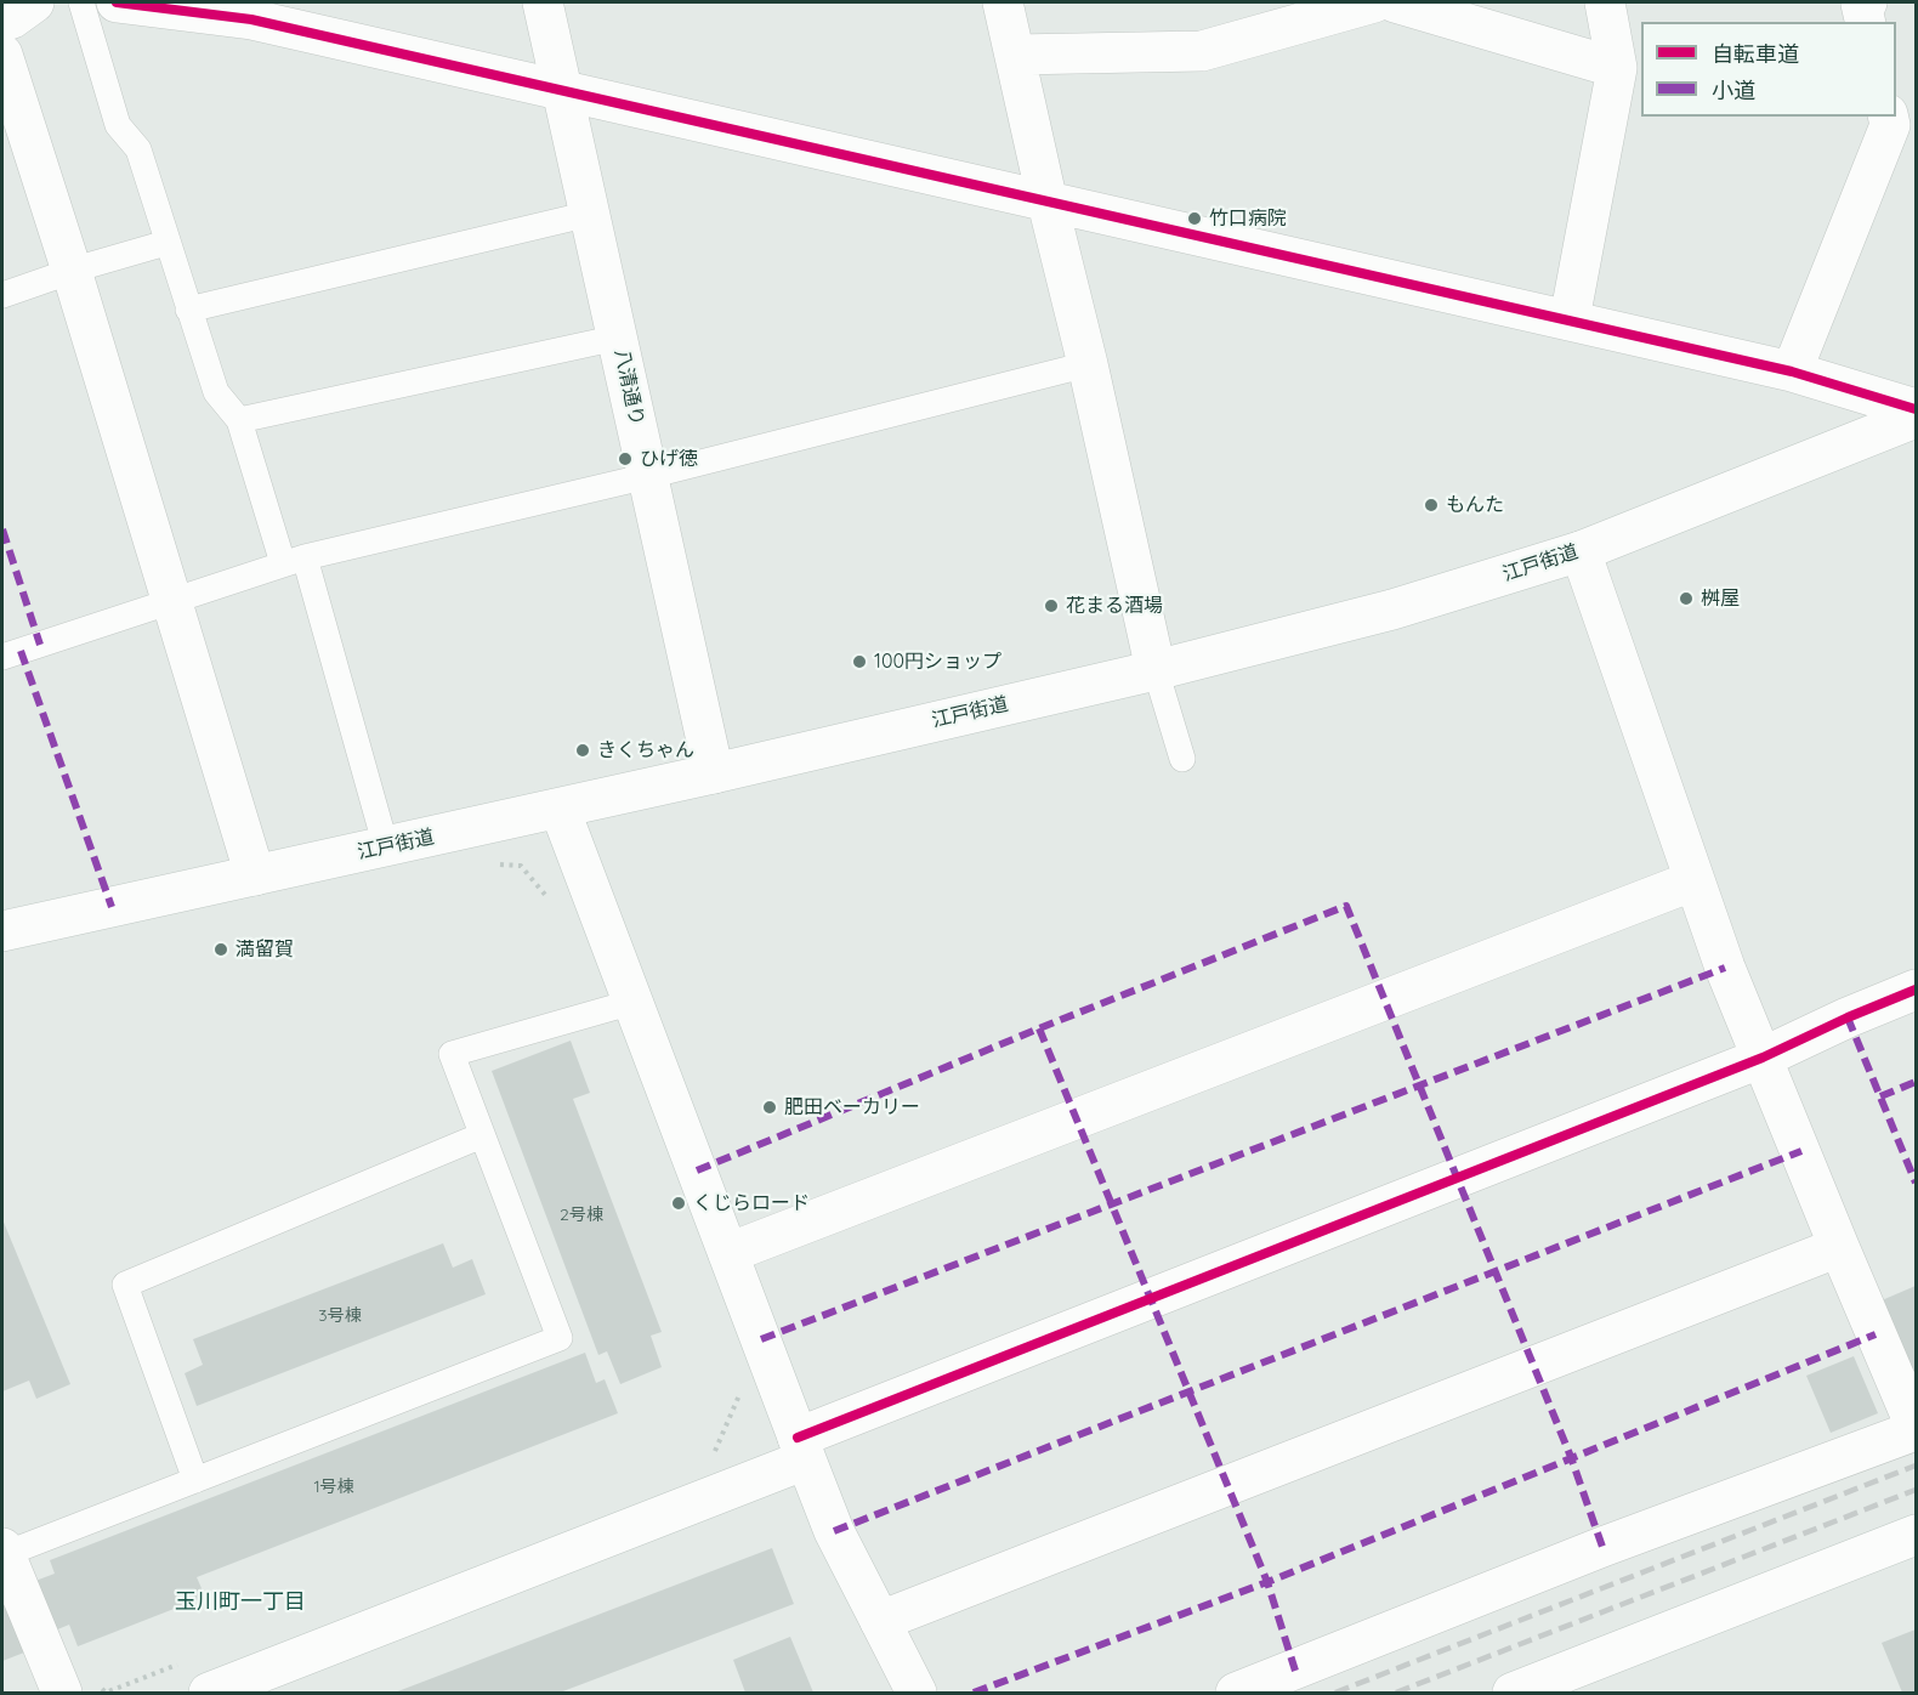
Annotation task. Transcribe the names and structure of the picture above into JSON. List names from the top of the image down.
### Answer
{
  "streets": {
    "street": ["八清通り", "江戸街道"]
  },
  "crossings": [
    ["八清通り", "江戸街道"]
  ],
  "districts": ["玉川町一丁目"],
  "places": [
    "竹口病院",
    "ひげ徳",
    "もんた",
    "桝屋",
    "花まる酒場",
    "100円ショップ",
    "きくちゃん",
    "満留賀",
    "肥田ベーカリー",
    "くじらロード"
  ],
  "house_numbers": ["2号棟", "3号棟", "1号棟"],
  "legend": ["自転車道", "小道"]
}
